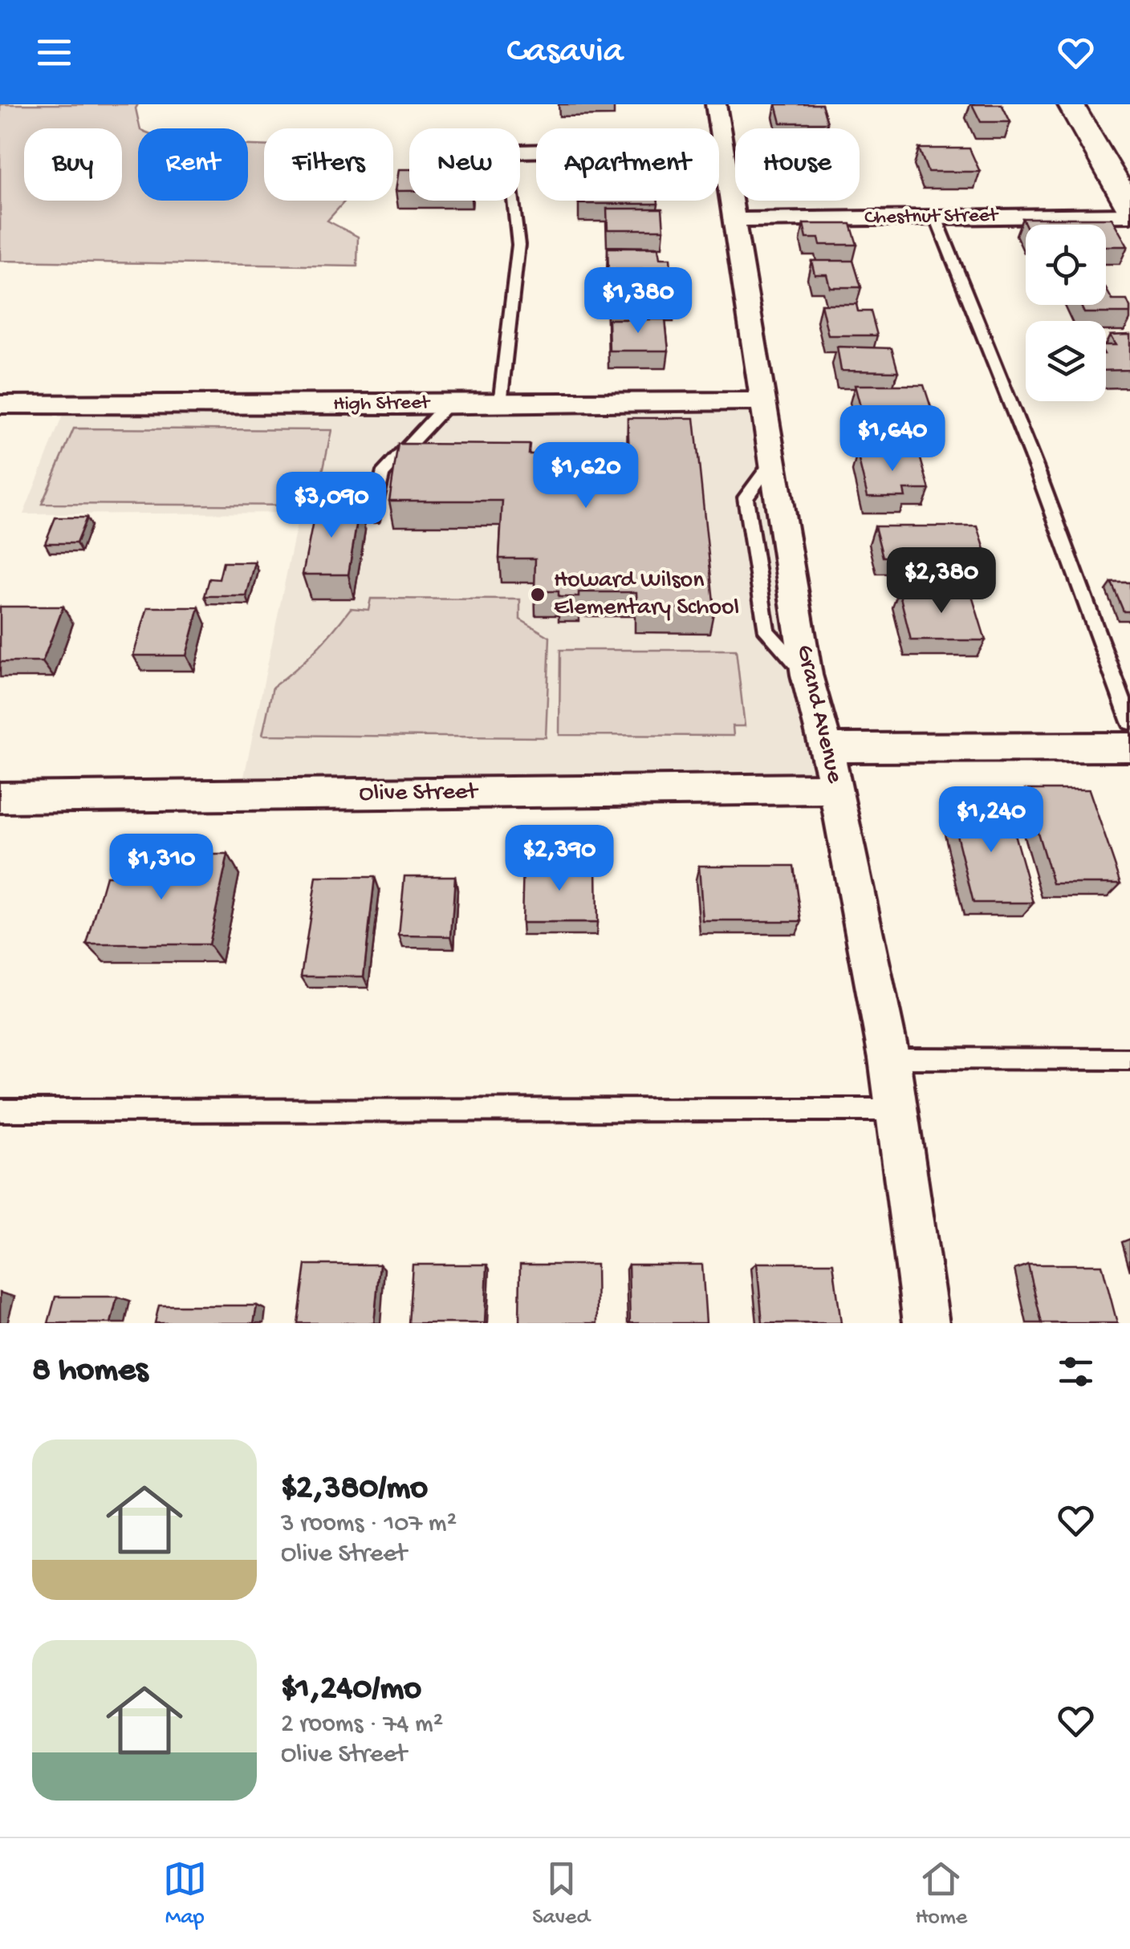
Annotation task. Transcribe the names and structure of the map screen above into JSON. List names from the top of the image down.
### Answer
{
  "streets": {
    "street": [
      "Chestnut Street",
      "High Street",
      "Grand Avenue",
      "Olive Street"
    ]
  },
  "crossings": [
    ["Chestnut Street", "Grand Avenue"],
    ["High Street", "Grand Avenue"],
    ["Grand Avenue", "Olive Street"]
  ],
  "places": ["Howard Wilson Elementary School"],
  "page": {
    "header": "Casavia",
    "chip": [
      "Buy",
      "Rent",
      "Filters",
      "New",
      "Apartment",
      "House"
    ],
    "price": [
      "$1,380",
      "$1,640",
      "$1,620",
      "$3,090",
      "$2,380",
      "$1,240",
      "$2,390",
      "$1,310"
    ],
    "heading": "8 homes",
    "list": [
      {
        "name": "$2,380/mo",
        "note": "3 rooms · 107 m² · Olive Street"
      },
      {
        "name": "$1,240/mo",
        "note": "2 rooms · 74 m² · Olive Street"
      }
    ],
    "tabs": ["Map", "Saved", "Home"]
  }
}
